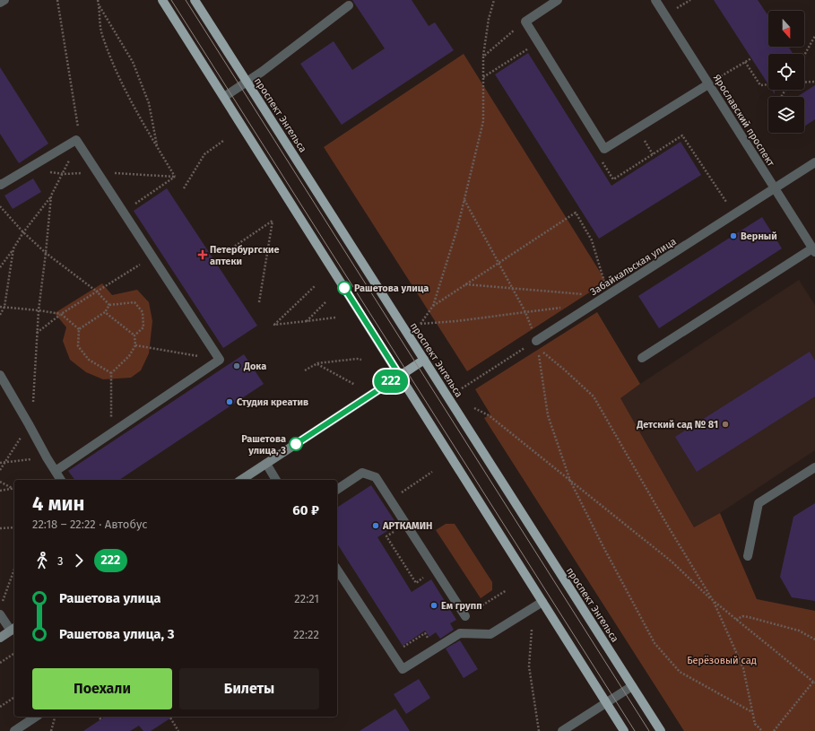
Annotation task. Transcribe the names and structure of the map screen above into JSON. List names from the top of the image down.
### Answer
{
  "streets": {
    "main road": ["проспект Энгельса"],
    "street": ["Ярославский проспект", "Забайкальская улица"]
  },
  "crossings": [
    ["Ярославский проспект", "Забайкальская улица"]
  ],
  "parks": ["Берёзовый сад"],
  "places": {
    "other": [
      "Верный",
      "Рашетова улица",
      "Дока",
      "Студия креатив",
      "Детский сад № 81",
      "Рашетова улица, 3",
      "АРТКАМИН",
      "Ем групп"
    ],
    "health": ["Петербургские аптеки"]
  },
  "lines": ["bus line 222"],
  "north": "bottom",
  "page": {
    "on_map": "222",
    "heading": ["4 мин", "22:18 – 22:22 · Автобус", "60 ₽"],
    "legs": ["3", "222"],
    "list": [
      {
        "name": "Рашетова улица",
        "value": "22:21"
      },
      {
        "name": "Рашетова улица, 3",
        "value": "22:22"
      }
    ],
    "buttons": ["Поехали", "Билеты"]
  }
}
